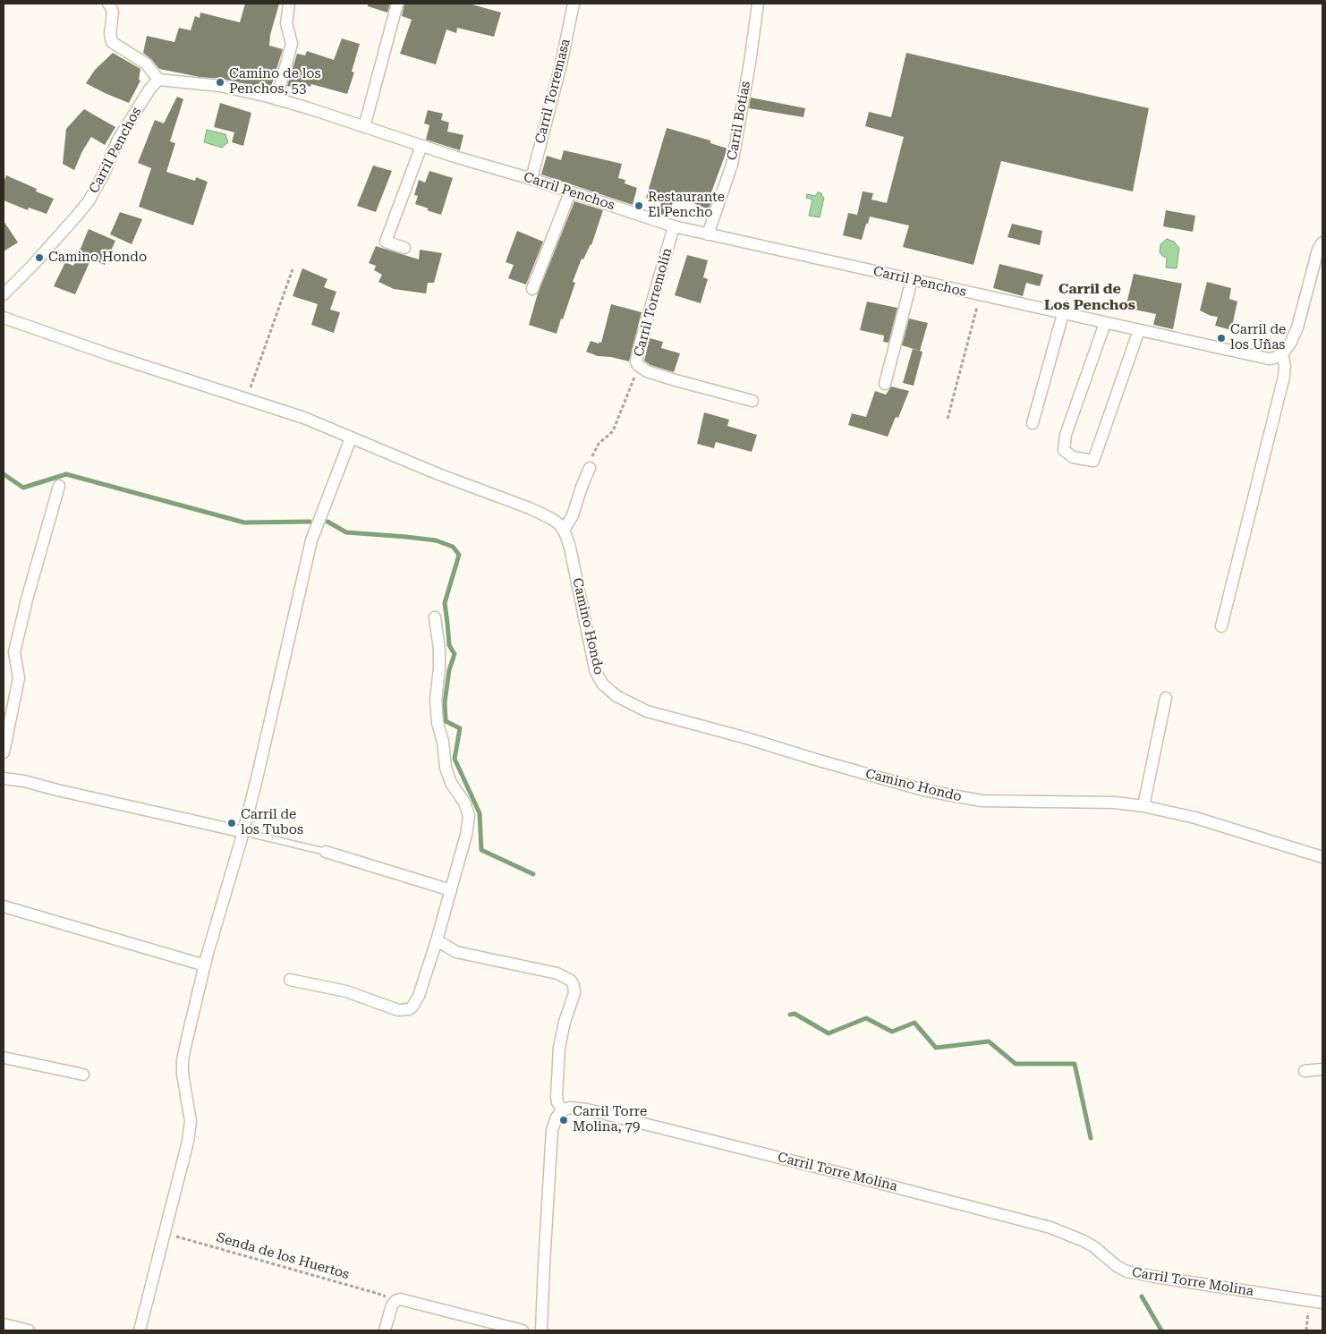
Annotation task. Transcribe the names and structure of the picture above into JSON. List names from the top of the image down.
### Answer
{
  "streets": {
    "street": [
      "Carril Torremasa",
      "Carril Botías",
      "Carril Penchos",
      "Carril Torremolín",
      "Camino Hondo",
      "Carril Torre Molina"
    ],
    "path": ["Senda de los Huertos"]
  },
  "crossings": [
    ["Carril Torremasa", "Carril Penchos"],
    ["Carril Botías", "Carril Penchos"],
    ["Carril Penchos", "Carril Torremolín"]
  ],
  "districts": ["Carril de Los Penchos"],
  "places": [
    "Camino de los Penchos, 53",
    "Restaurante El Pencho",
    "Camino Hondo",
    "Carril de los Uñas",
    "Carril de los Tubos",
    "Carril Torre Molina, 79"
  ]
}
